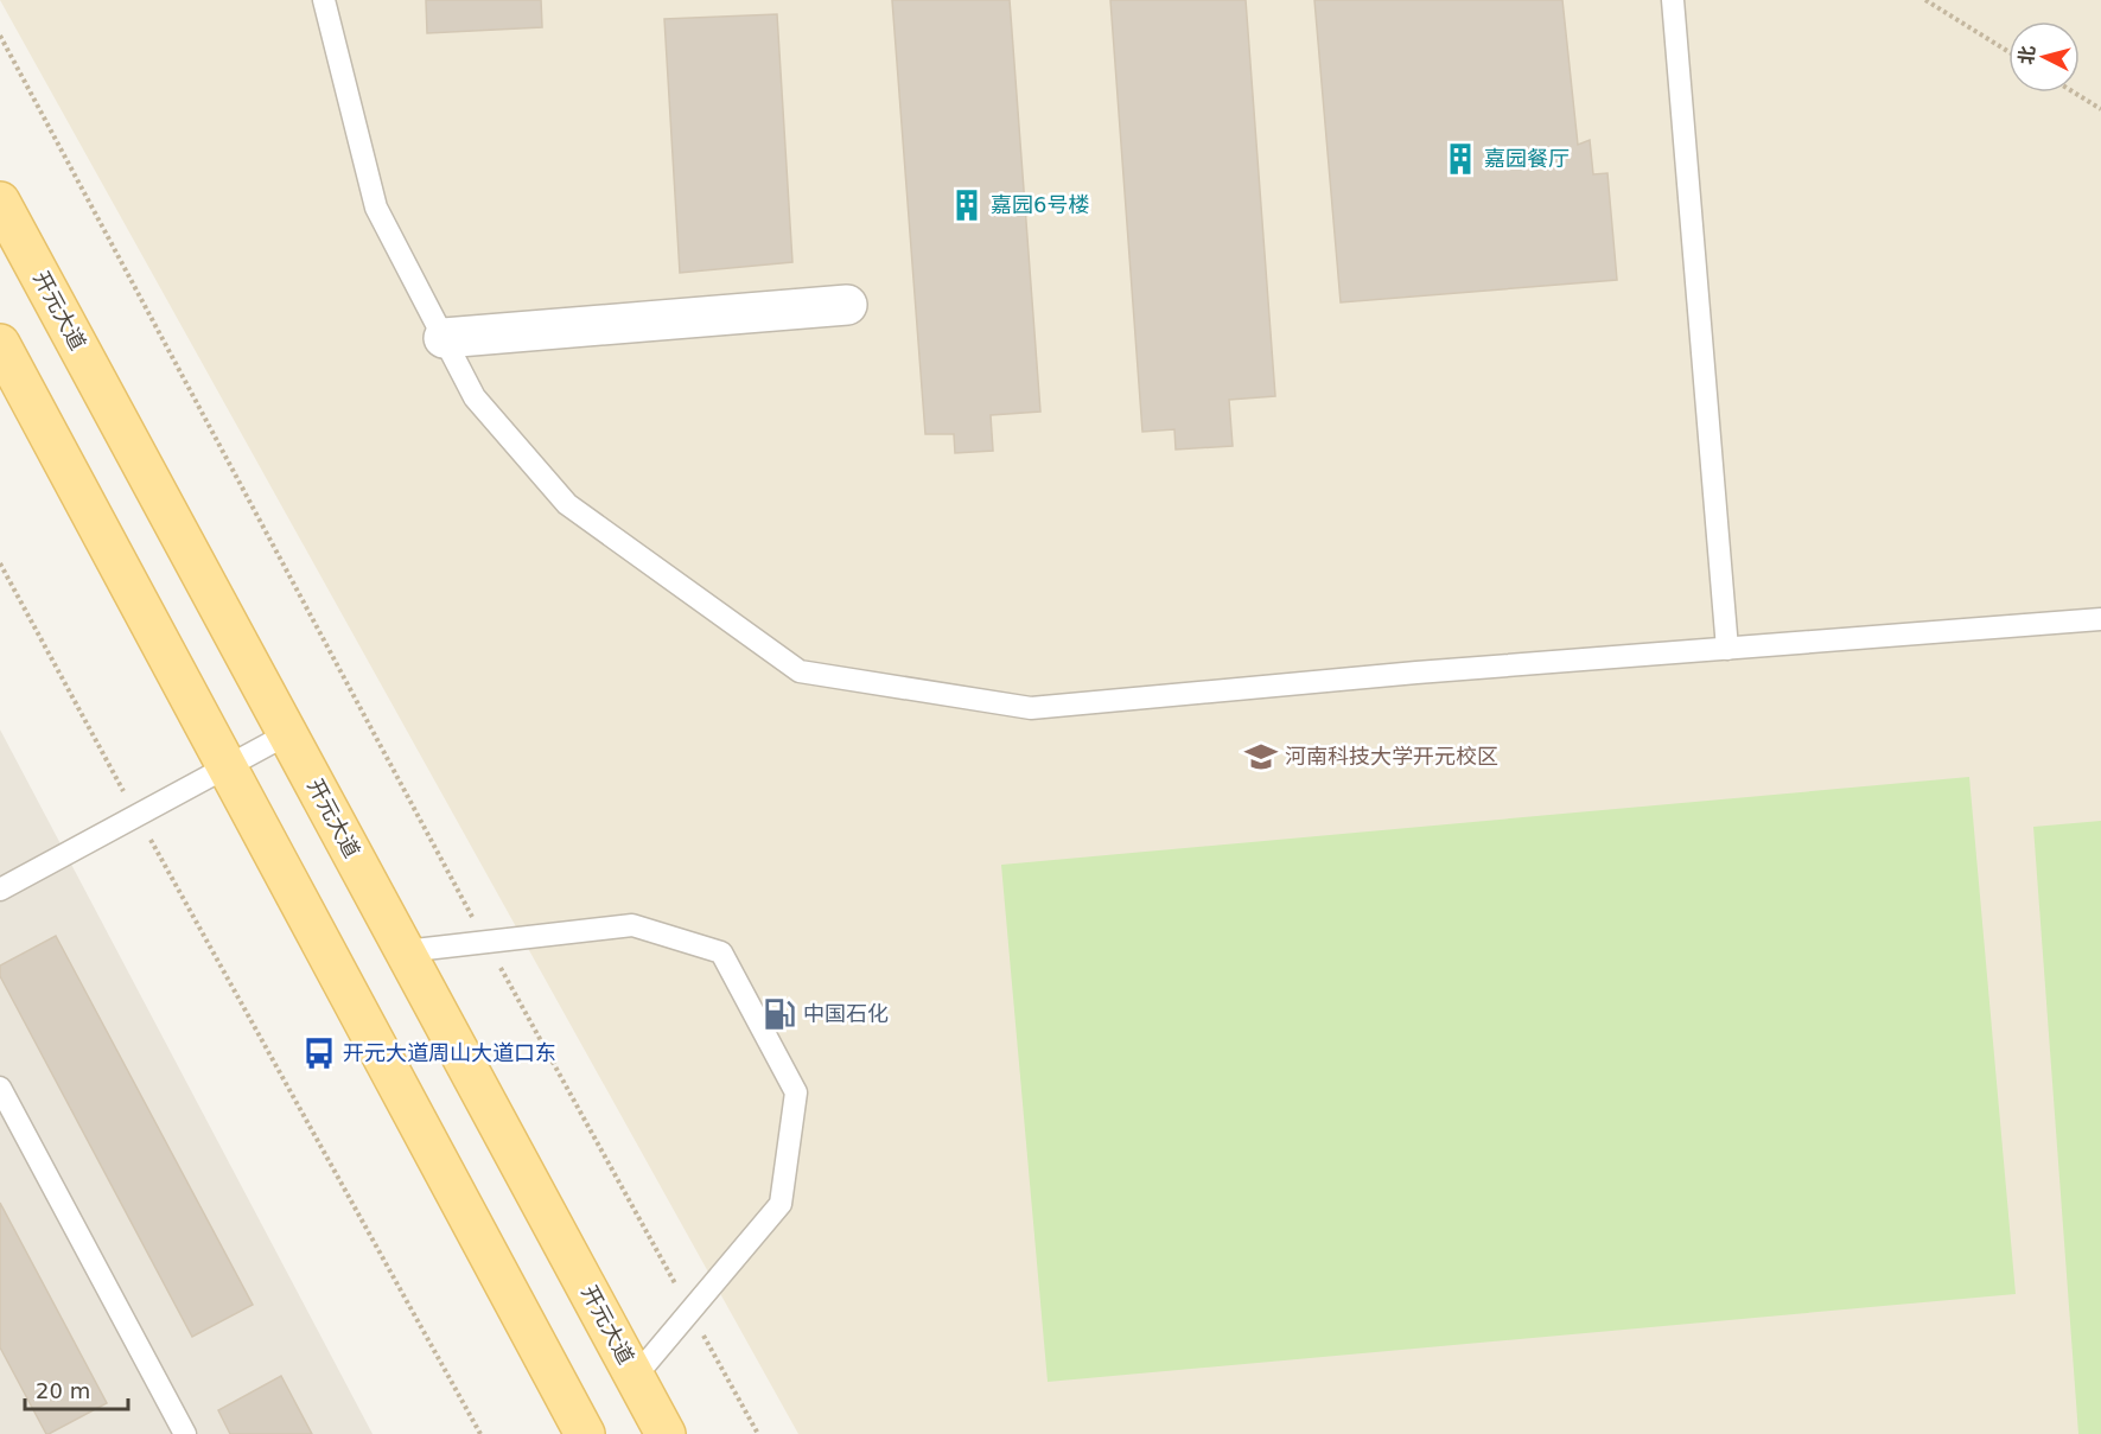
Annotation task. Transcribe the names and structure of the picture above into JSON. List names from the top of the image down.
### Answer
{
  "streets": {
    "main road": ["开元大道"]
  },
  "places": {
    "building": ["嘉园餐厅", "嘉园6号楼"],
    "school or university": ["河南科技大学开元校区"],
    "fuel station": ["中国石化"],
    "bus stop": ["开元大道周山大道口东"]
  },
  "scale_bar": "20 m",
  "north": "left"
}
